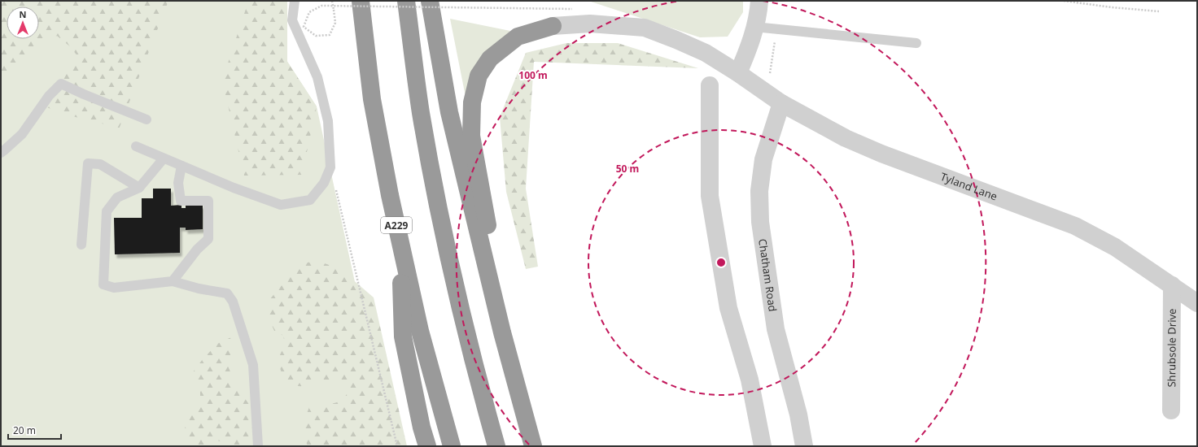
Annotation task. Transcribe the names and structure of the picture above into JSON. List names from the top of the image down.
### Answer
{
  "streets": {
    "highway": ["A229"],
    "street": ["Tyland Lane", "Chatham Road", "Shrubsole Drive"]
  },
  "crossings": [
    ["Tyland Lane", "Chatham Road"],
    ["Tyland Lane", "Shrubsole Drive"]
  ],
  "scale_bar": "20 m",
  "north": "top",
  "rings": ["100 m", "50 m"]
}
